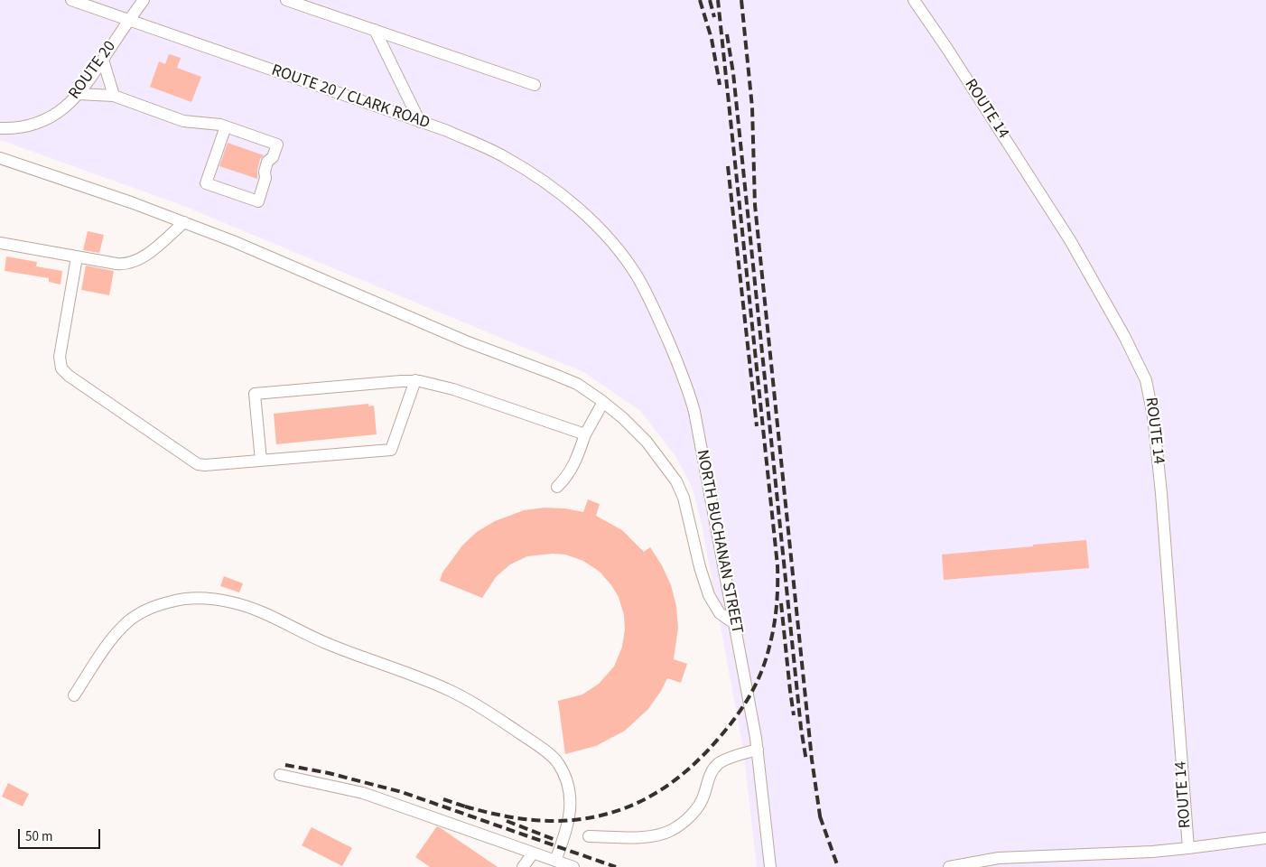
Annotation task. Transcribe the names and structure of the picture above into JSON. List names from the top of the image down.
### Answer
{
  "streets": {
    "street": [
      "ROUTE 20",
      "ROUTE 20 / CLARK ROAD",
      "ROUTE 14",
      "NORTH BUCHANAN STREET"
    ]
  },
  "crossings": [
    ["ROUTE 20", "ROUTE 20 / CLARK ROAD"],
    ["ROUTE 20 / CLARK ROAD", "NORTH BUCHANAN STREET"]
  ],
  "scale_bar": "50 m"
}
